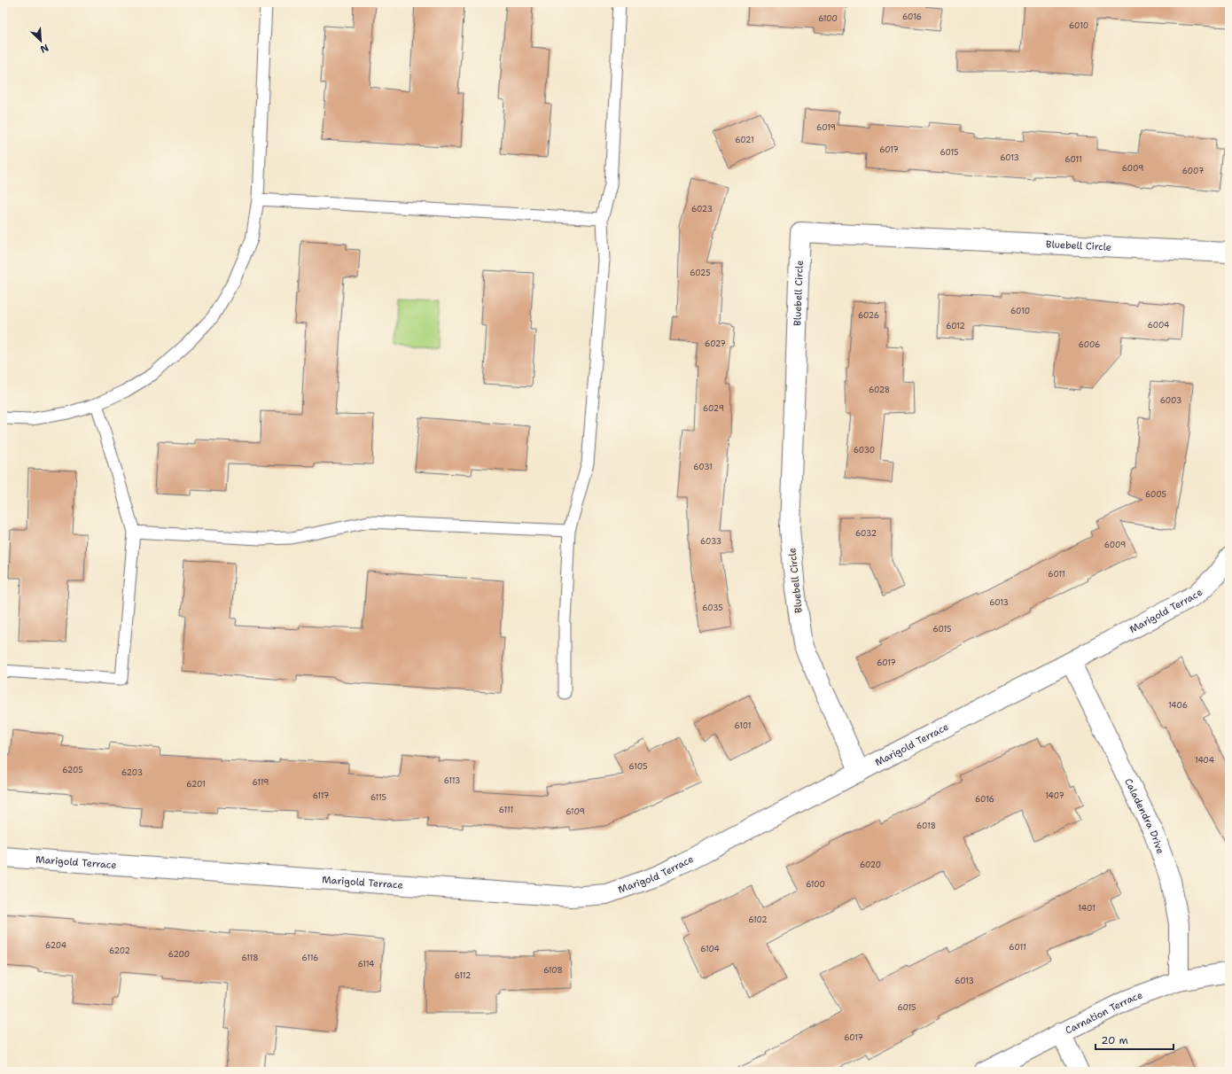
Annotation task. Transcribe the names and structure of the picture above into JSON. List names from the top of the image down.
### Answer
{
  "streets": {
    "street": [
      "Bluebell Circle",
      "Marigold Terrace",
      "Caladendra Drive",
      "Carnation Terrace"
    ]
  },
  "crossings": [
    ["Bluebell Circle", "Marigold Terrace"],
    ["Marigold Terrace", "Caladendra Drive"],
    ["Caladendra Drive", "Carnation Terrace"]
  ],
  "house_numbers": [
    "6016",
    "6100",
    "6010",
    "6019",
    "6021",
    "6017",
    "6015",
    "6013",
    "6011",
    "6009",
    "6007",
    "6023",
    "6025",
    "6010",
    "6026",
    "6004",
    "6012",
    "6027",
    "6006",
    "6028",
    "6003",
    "6029",
    "6030",
    "6031",
    "6005",
    "6032",
    "6033",
    "6009",
    "6011",
    "6013",
    "6035",
    "6015",
    "6017",
    "1406",
    "6101",
    "1404",
    "6105",
    "6205",
    "6203",
    "6113",
    "6119",
    "6201",
    "6117",
    "1407",
    "6115",
    "6016",
    "6111",
    "6109",
    "6018",
    "6020",
    "6100",
    "1401",
    "6102",
    "6204",
    "6011",
    "6104",
    "6202",
    "6200",
    "6118",
    "6116",
    "6114",
    "6108",
    "6112",
    "6013",
    "6015",
    "6017"
  ],
  "scale_bar": "20 m",
  "north": "bottom right"
}
